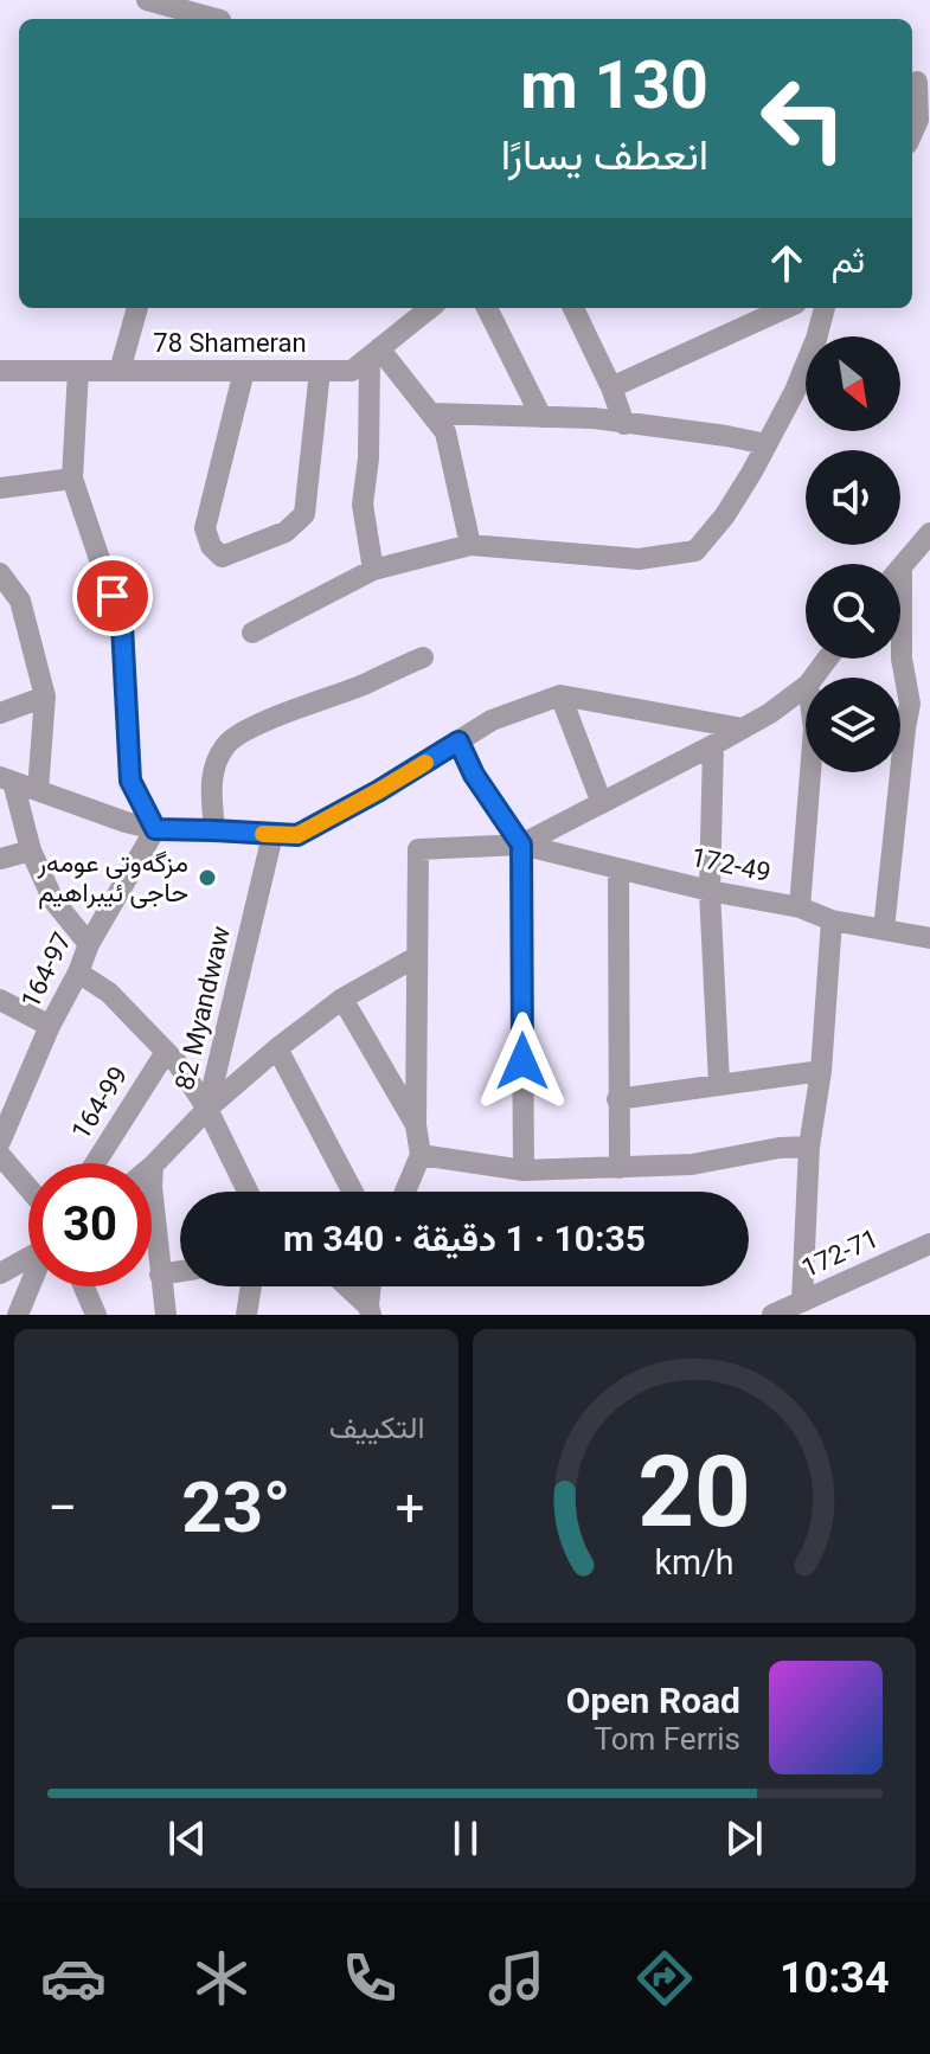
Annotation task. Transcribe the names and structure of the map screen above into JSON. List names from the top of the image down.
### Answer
{
  "streets": {
    "street": [
      "78 Shameran",
      "172-49",
      "164-97",
      "82 Myandwaw",
      "164-99",
      "172-71"
    ]
  },
  "places": ["مزگەوتی عومەر حاجی ئیبراهیم"],
  "north": "bottom right",
  "page": {
    "turn": ["130 m", "انعطف يسارًا"],
    "then": "ثم",
    "limit": "30",
    "trip": "10:35 · 1 دقيقة · 340 m",
    "tile": "التكييف",
    "heat": ["−", "23°", "+"],
    "song": ["Open Road", "Tom Ferris"],
    "tabs": "10:34",
    "gauge": ["20", "km/h"]
  }
}
